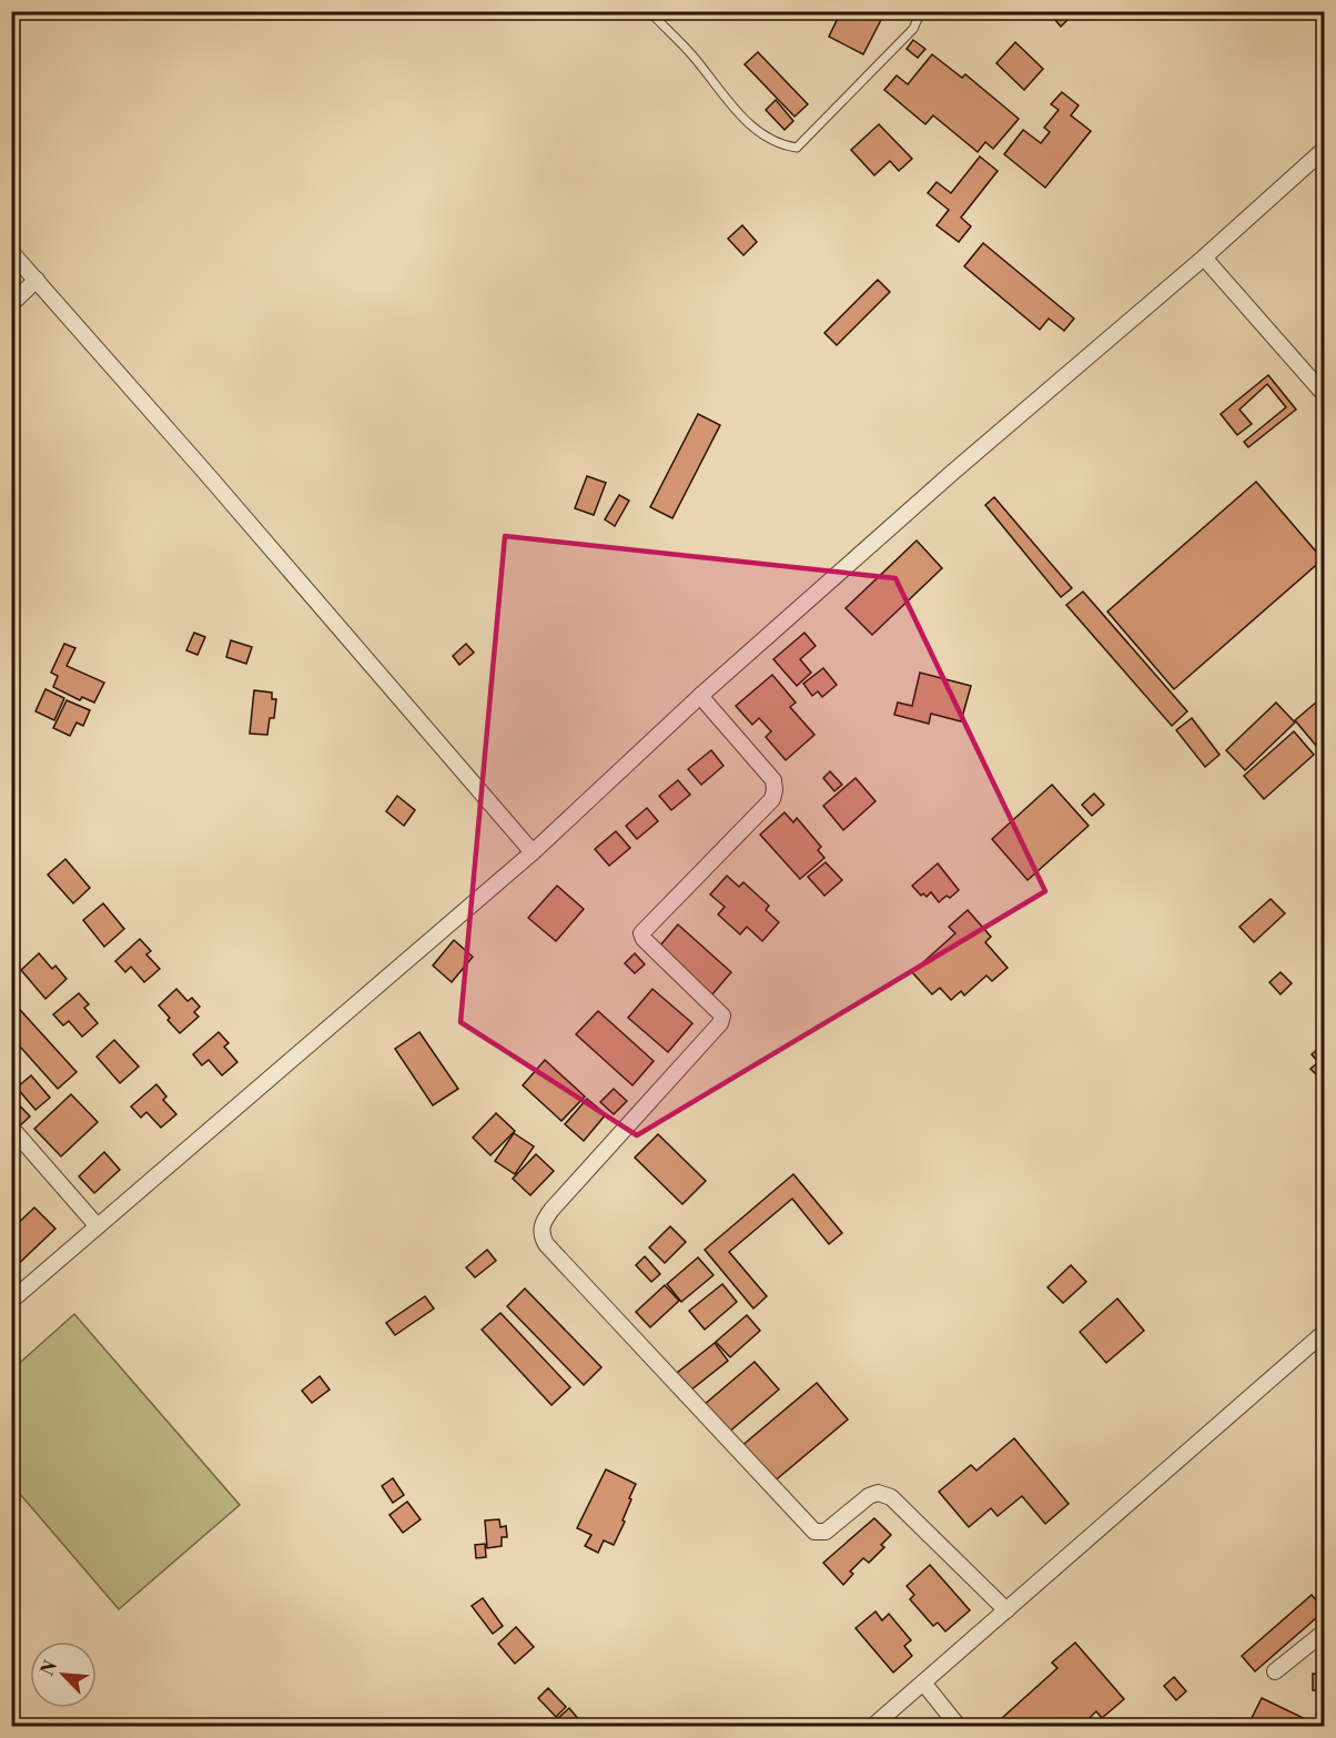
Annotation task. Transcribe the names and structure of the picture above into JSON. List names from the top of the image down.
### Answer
{
  "north": "top left"
}
